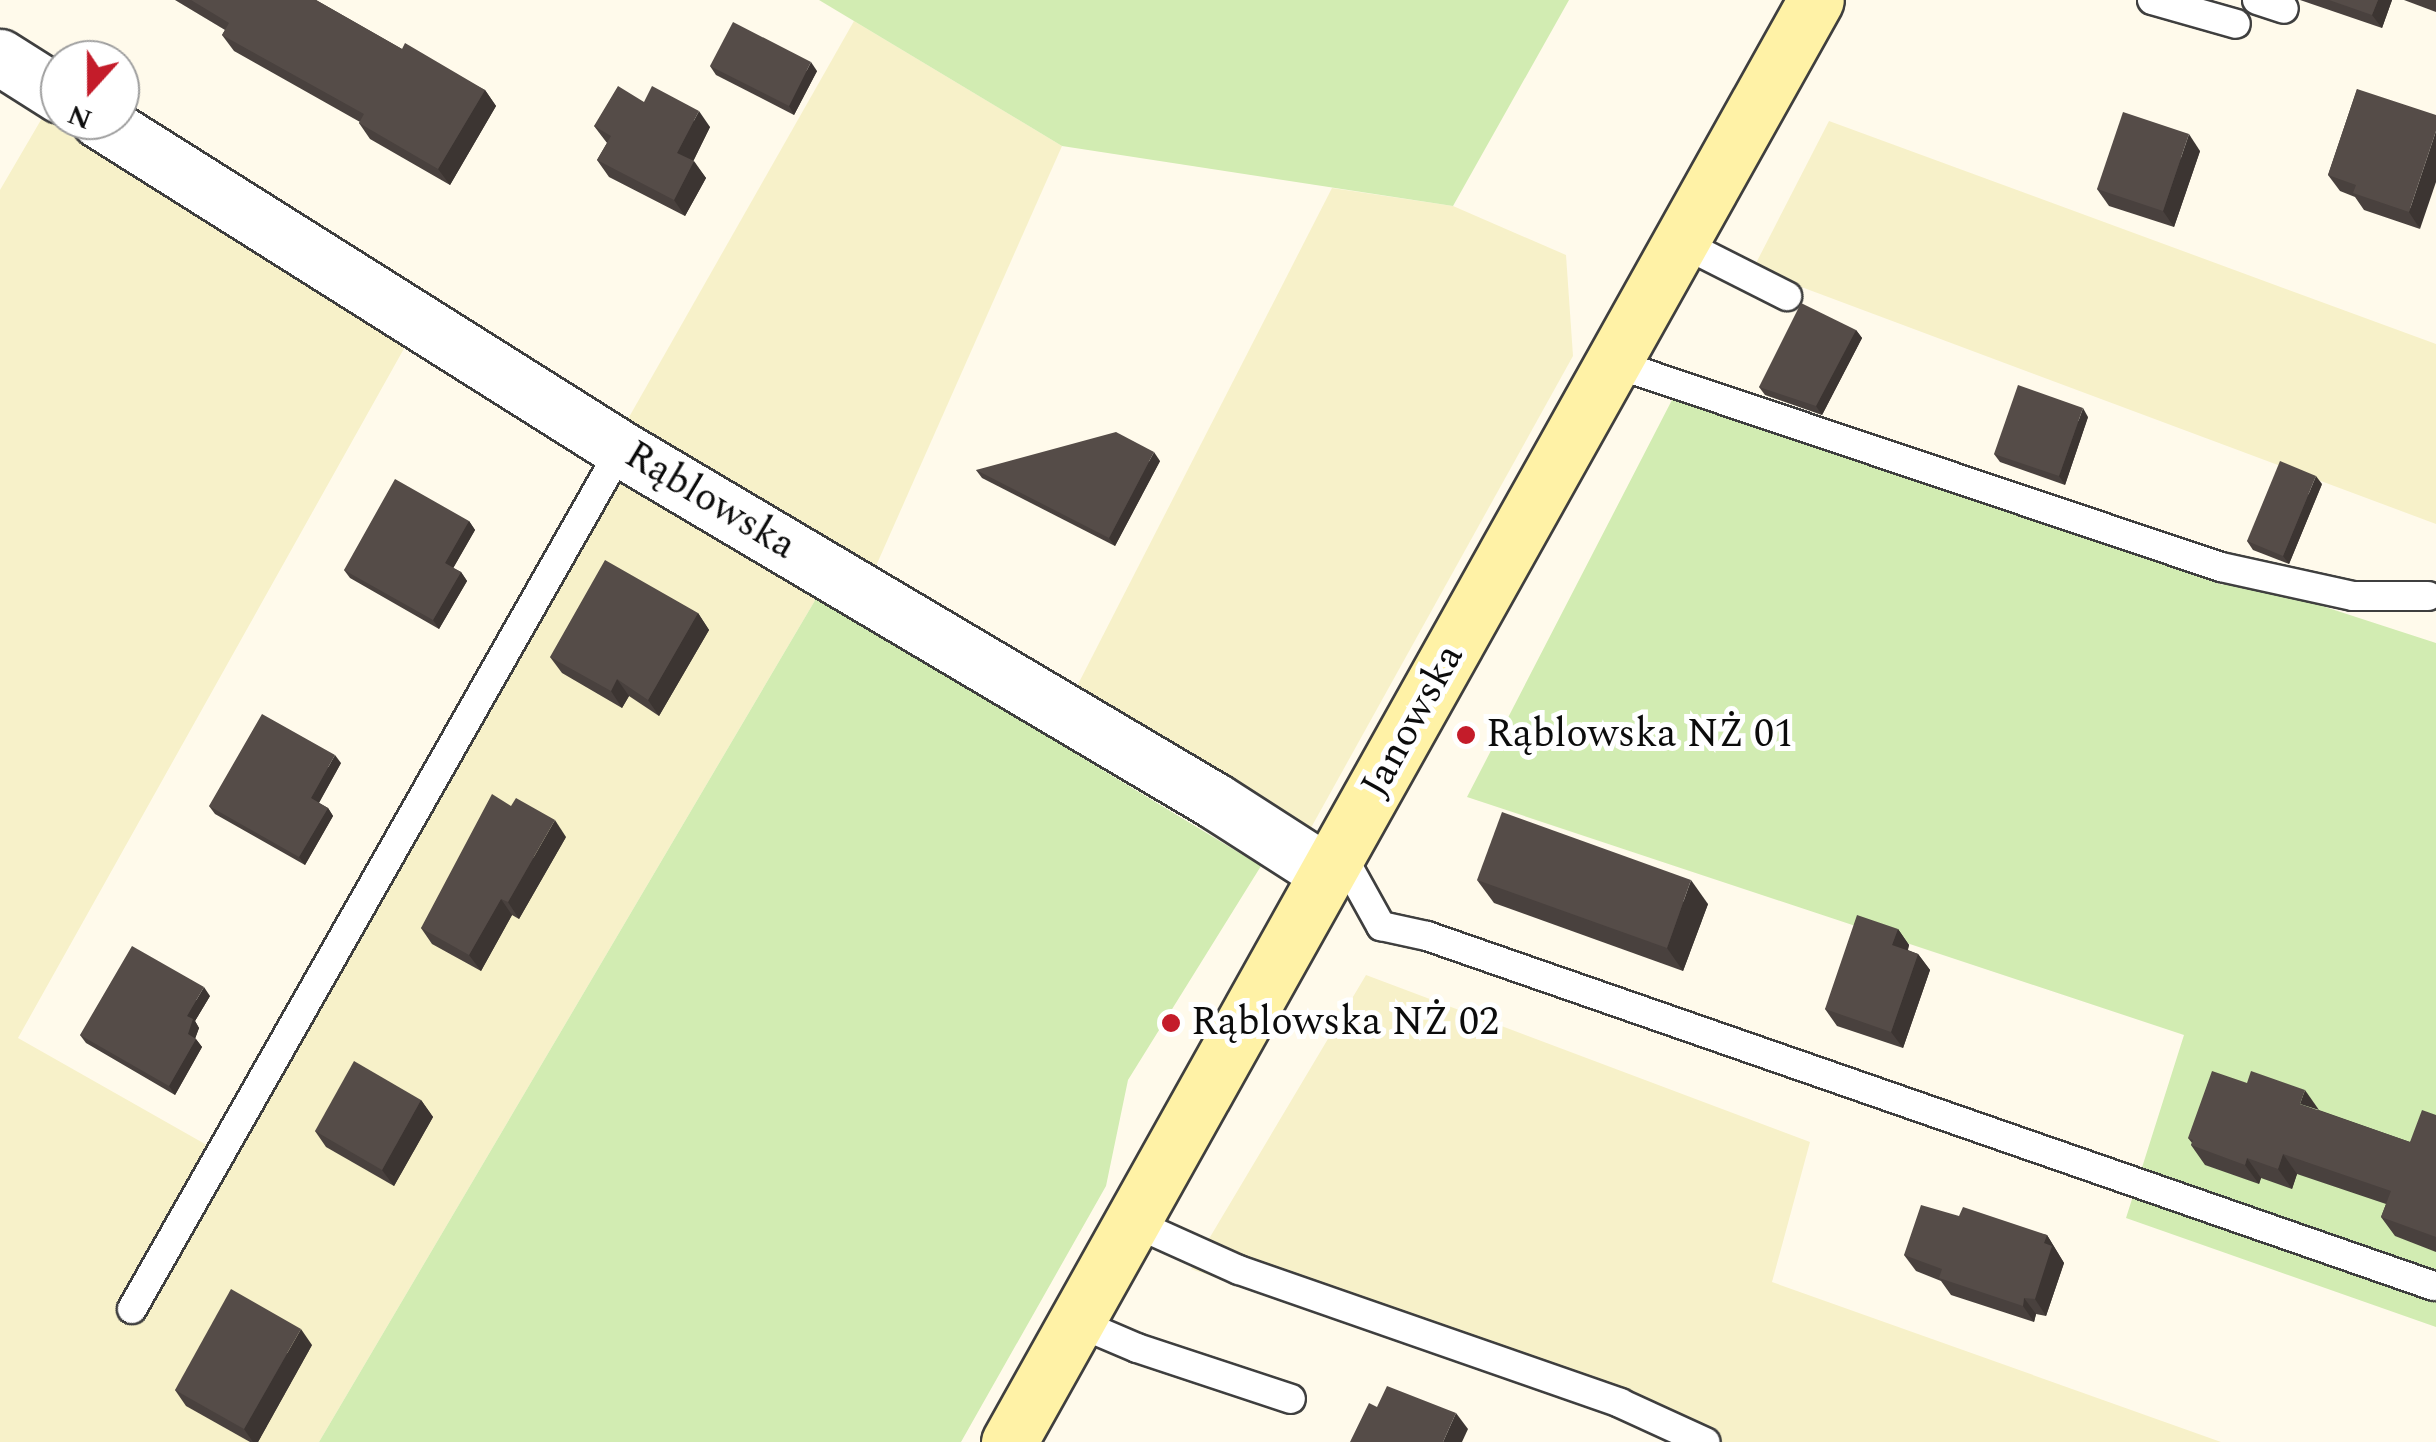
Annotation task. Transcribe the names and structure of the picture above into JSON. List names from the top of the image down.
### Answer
{
  "streets": {
    "street": ["Rąblowska", "Janowska"]
  },
  "crossings": [
    ["Rąblowska", "Janowska"]
  ],
  "places": ["Rąblowska NŻ 01", "Rąblowska NŻ 02"],
  "north": "bottom"
}
